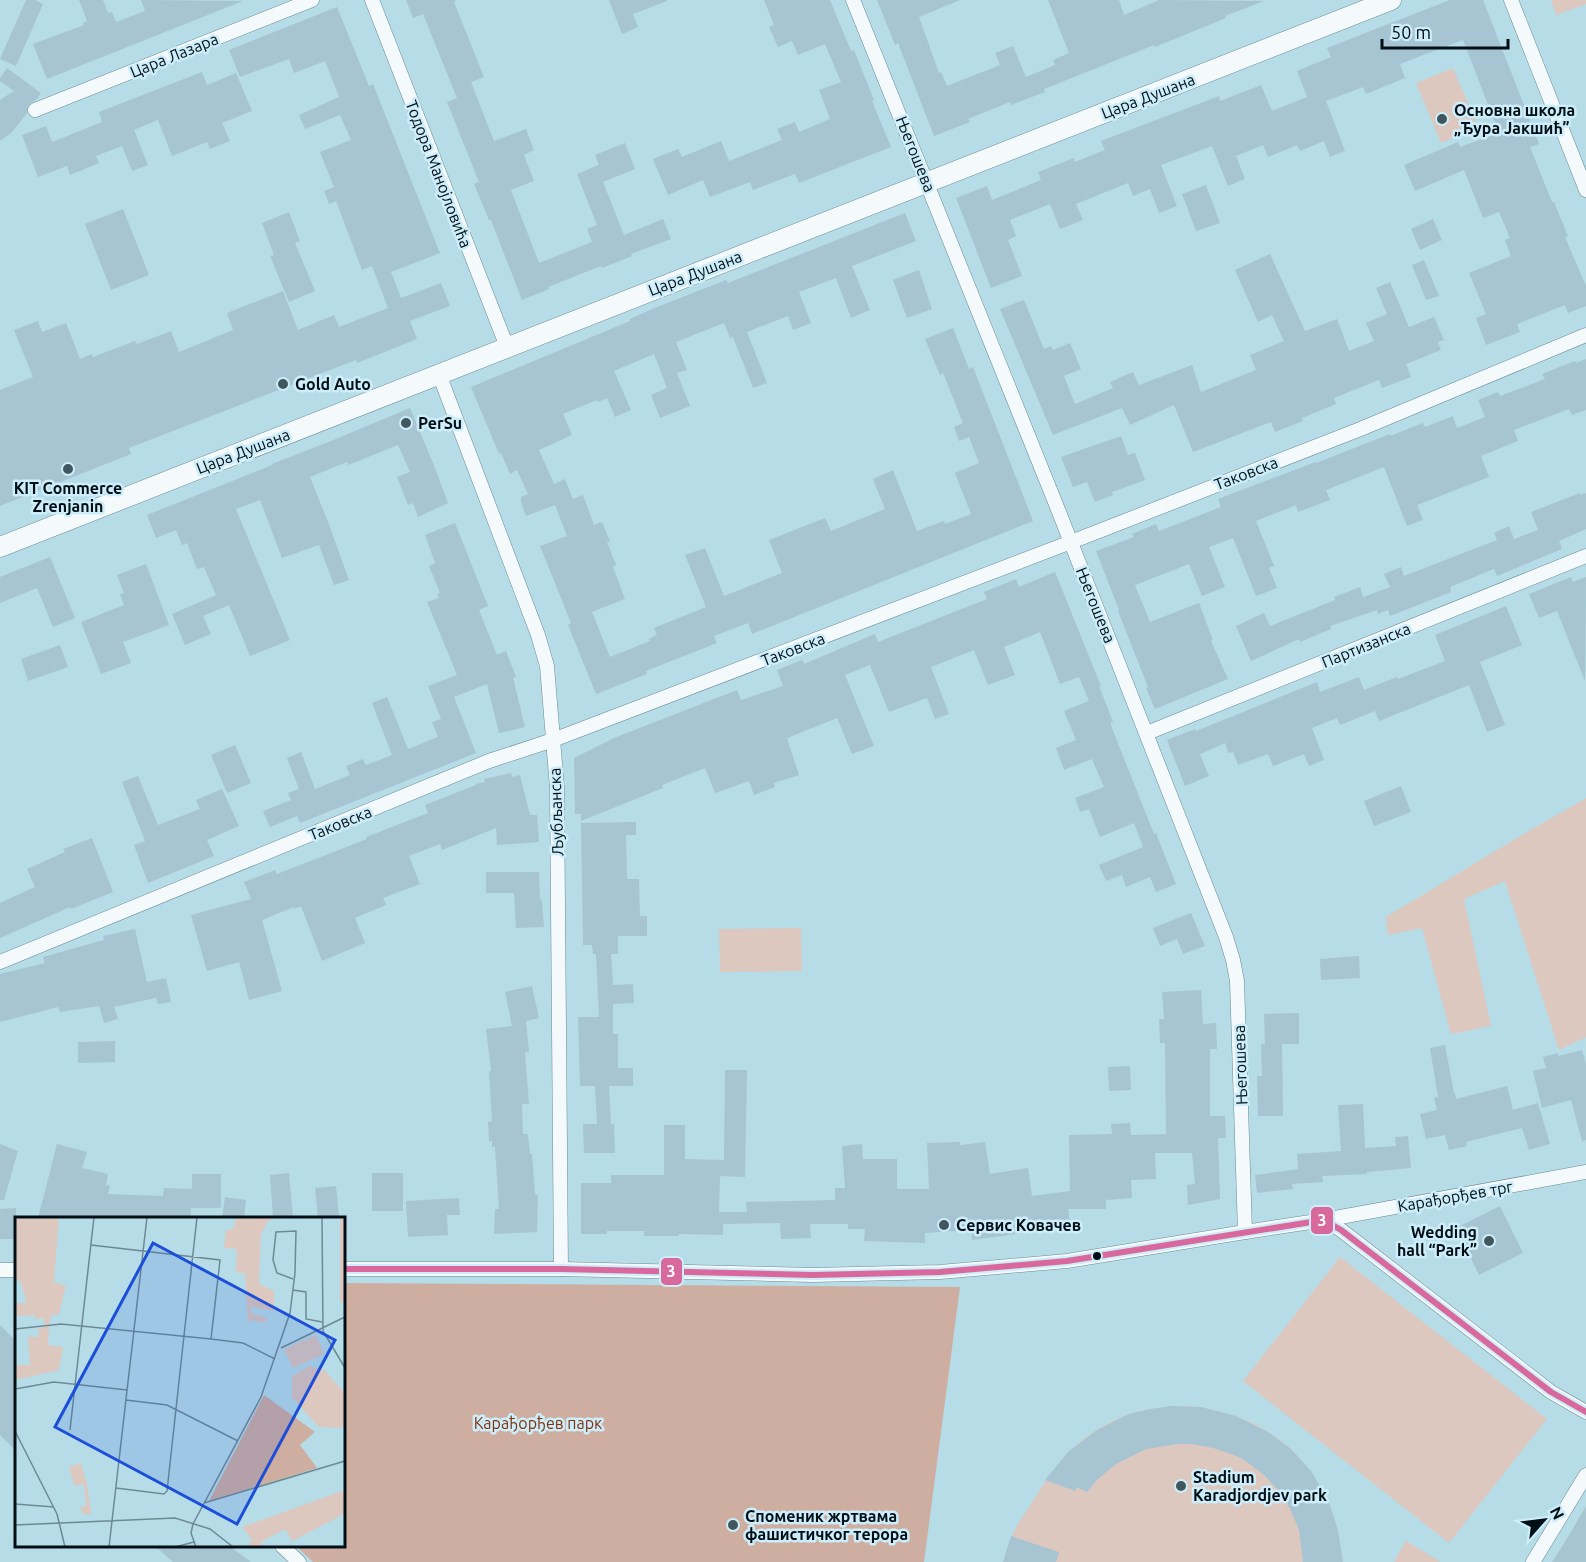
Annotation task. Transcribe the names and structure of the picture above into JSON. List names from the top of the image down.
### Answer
{
  "streets": {
    "street": [
      "Цара Лазара",
      "Цара Душана",
      "Његошева",
      "Тодора Манојловића",
      "Таковска",
      "Партизанска",
      "Љубљанска",
      "Карађорђев трг"
    ]
  },
  "crossings": [
    ["Цара Душана", "Његошева"],
    ["Цара Душана", "Тодора Манојловића"],
    ["Цара Душана", "Љубљанска"],
    ["Његошева", "Таковска"],
    ["Његошева", "Партизанска"],
    ["Његошева", "Карађорђев трг"],
    ["Таковска", "Љубљанска"],
    ["Љубљанска", "Карађорђев трг"]
  ],
  "parks": ["Карађорђев парк"],
  "places": [
    "Основна школа „Ђура Јакшић”",
    "Gold Auto",
    "PerSu",
    "KIT Commerce Zrenjanin",
    "Сервис Ковачев",
    "Wedding hall “Park”",
    "Stadium Karadjordjev park",
    "Споменик жртвама фашистичког терора"
  ],
  "lines": ["transit line 3"],
  "scale_bar": "50 m",
  "north": "top right"
}
